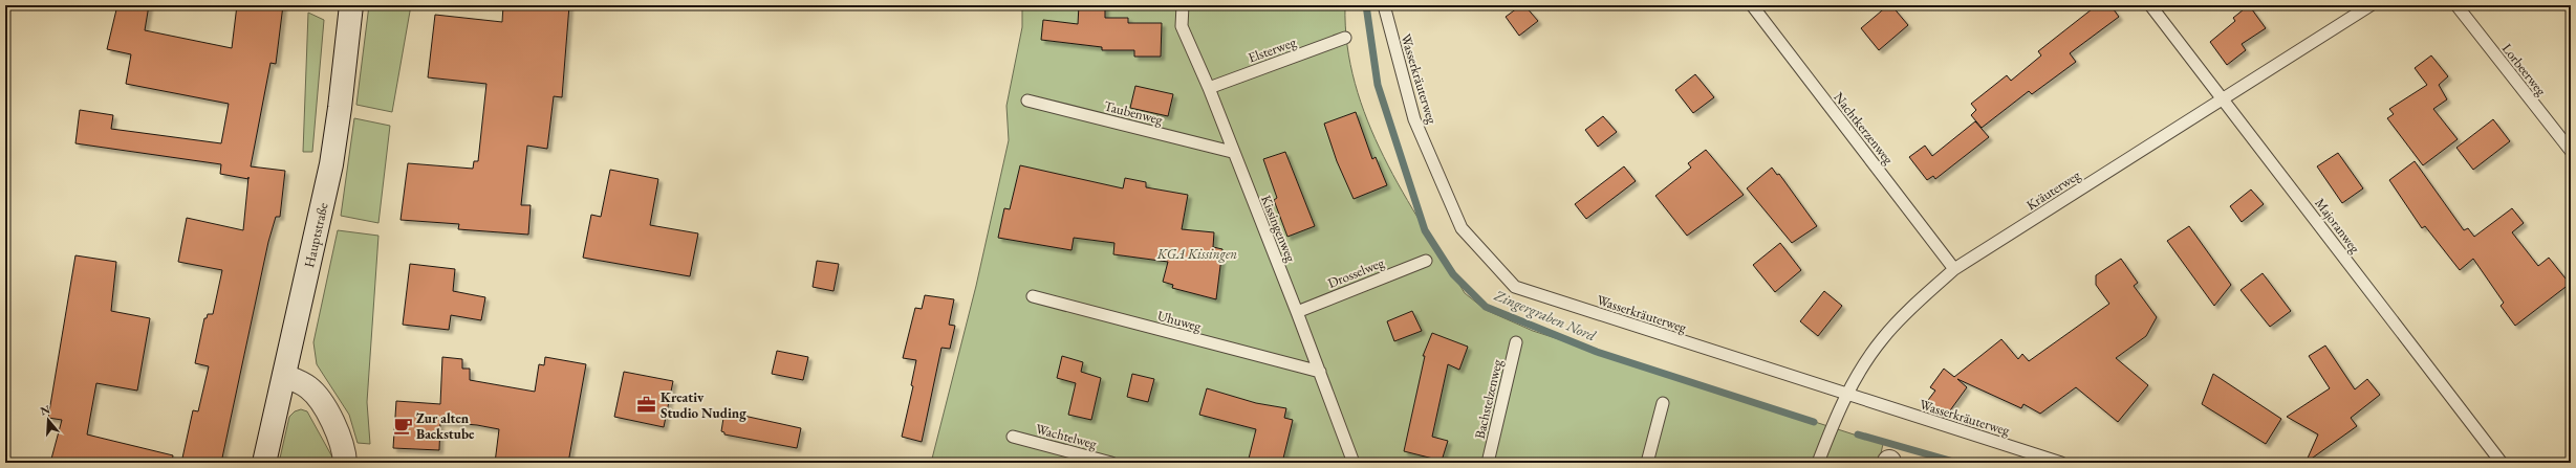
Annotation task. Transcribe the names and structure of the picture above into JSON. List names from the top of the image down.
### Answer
{
  "streets": {
    "street": ["Hauptstraße"],
    "lane": [
      "Elsterweg",
      "Lorbeerweg",
      "Wasserkräuterweg",
      "Taubenweg",
      "Nachtkerzenweg",
      "Kräuterweg",
      "Majoranweg",
      "Kissingenweg",
      "Drosselweg",
      "Uhuweg",
      "Bachstelzenweg",
      "Wachtelweg"
    ]
  },
  "crossings": [
    ["Elsterweg", "Kissingenweg"],
    ["Wasserkräuterweg", "Kräuterweg"],
    ["Taubenweg", "Kissingenweg"],
    ["Nachtkerzenweg", "Kräuterweg"],
    ["Kräuterweg", "Majoranweg"],
    ["Kissingenweg", "Drosselweg"],
    ["Kissingenweg", "Uhuweg"]
  ],
  "water": ["Zingergraben Nord"],
  "parks": ["KGA Kissingen"],
  "places": {
    "office": ["Kreativ Studio Nuding"],
    "cafe": ["Zur alten Backstube"]
  },
  "north": "top"
}
